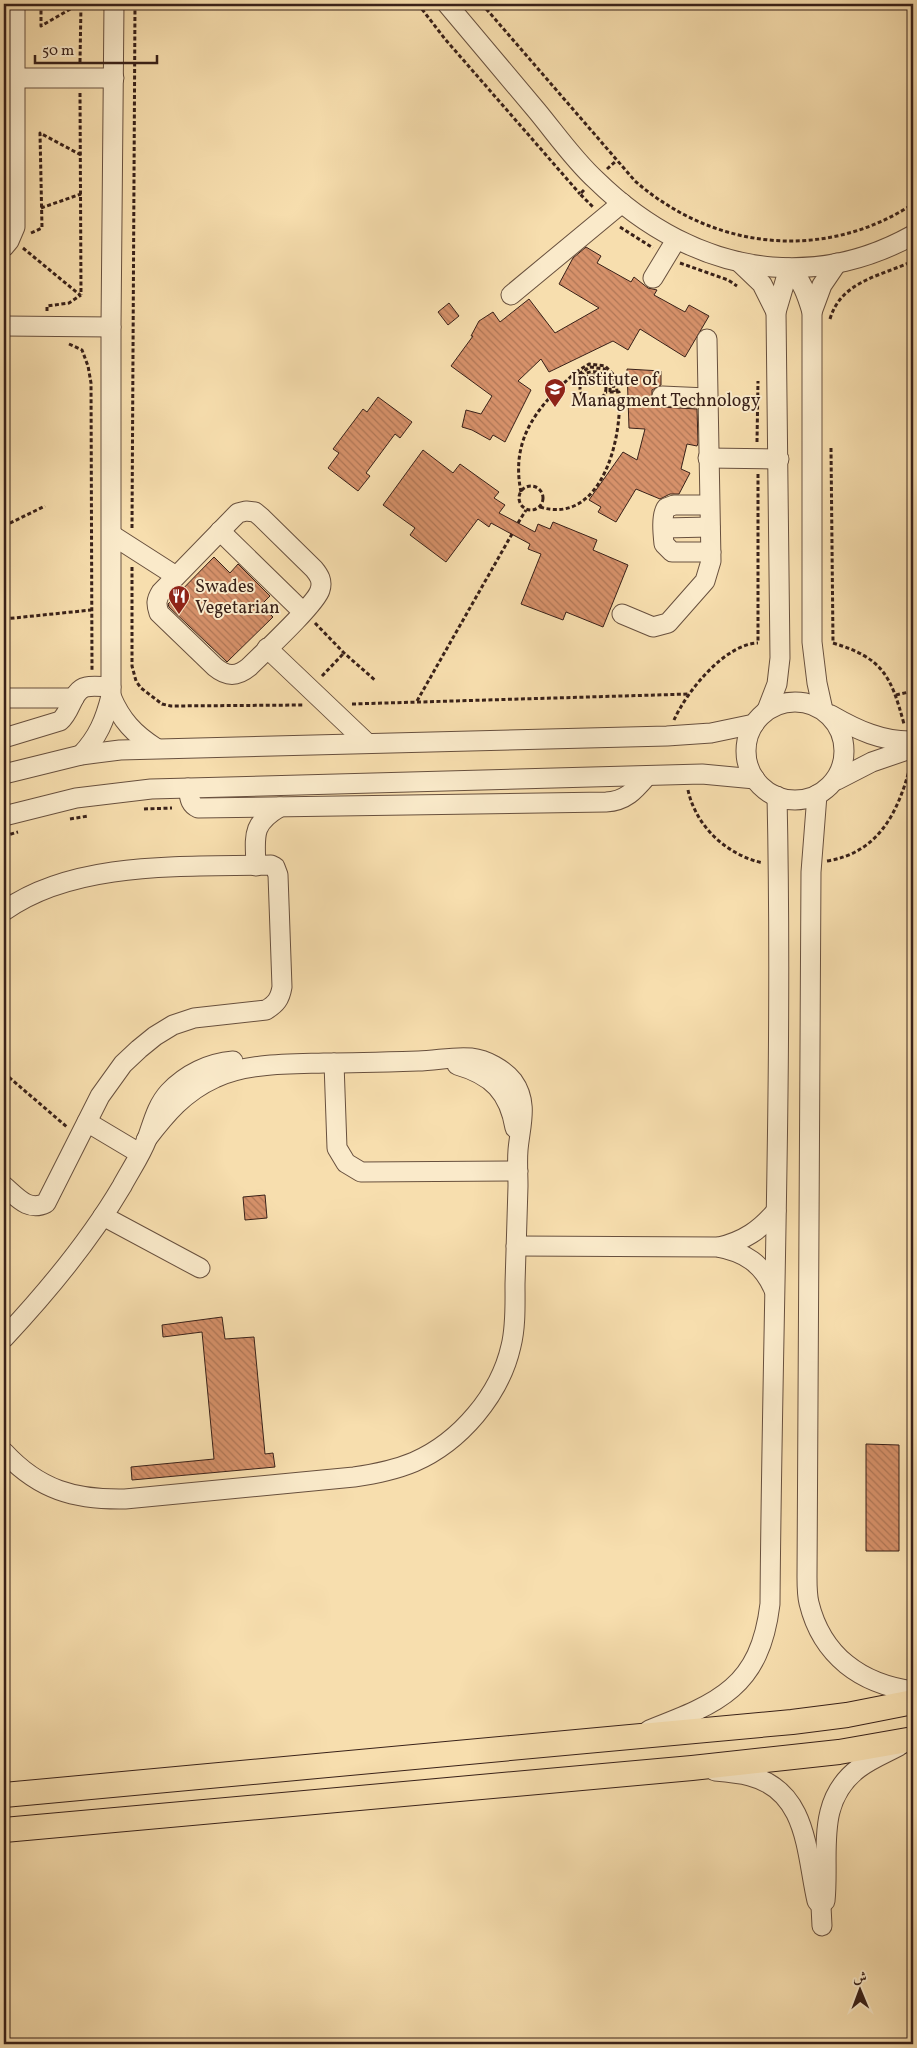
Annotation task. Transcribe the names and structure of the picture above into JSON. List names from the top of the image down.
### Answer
{
  "places": {
    "school or university": ["Institute of Managment Technology"],
    "restaurant": ["Swades Vegetarian"]
  },
  "scale_bar": "50 m",
  "north": "top"
}
